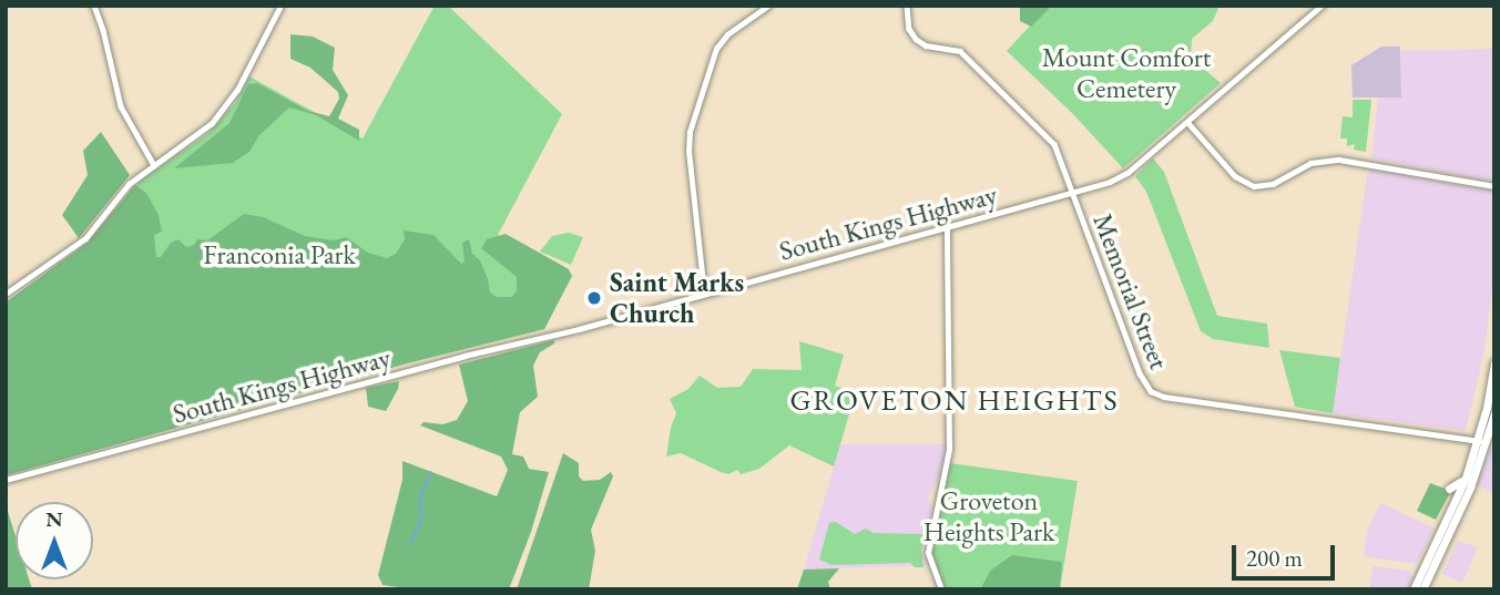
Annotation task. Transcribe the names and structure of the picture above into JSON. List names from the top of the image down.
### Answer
{
  "streets": {
    "street": ["South Kings Highway", "Memorial Street"]
  },
  "crossings": [
    ["South Kings Highway", "Memorial Street"]
  ],
  "districts": ["GROVETON HEIGHTS"],
  "parks": ["Mount Comfort Cemetery", "Franconia Park", "Groveton Heights Park"],
  "places": ["Saint Marks Church"],
  "scale_bar": "200 m",
  "north": "top"
}
